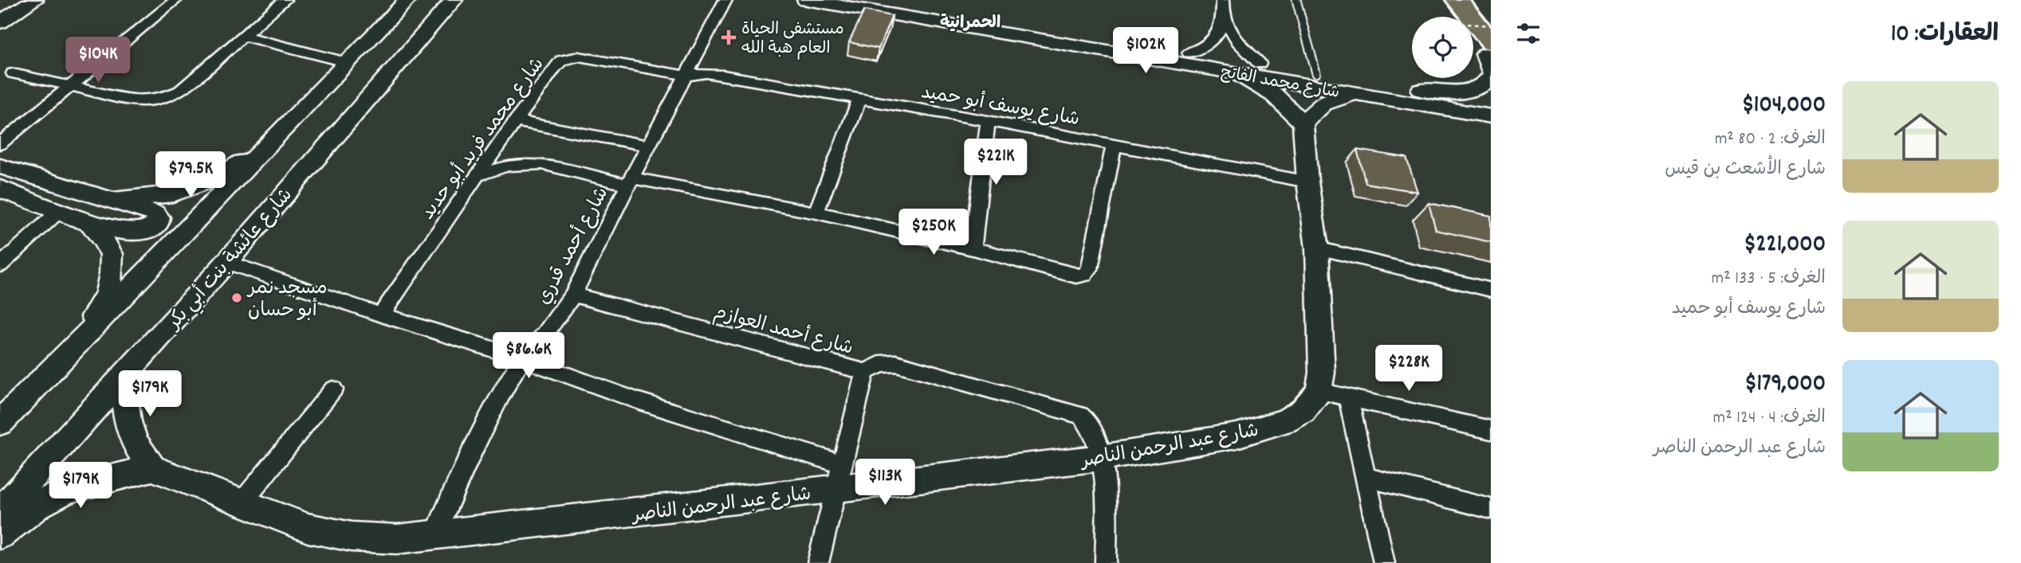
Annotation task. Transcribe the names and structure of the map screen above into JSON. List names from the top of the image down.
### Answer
{
  "streets": {
    "main road": ["شارع محمد الفاتح", "شارع عائشة بنت أبي بكر", "شارع عبد الرحمن الناصر"],
    "street": [
      "شارع يوسف أبو حميد",
      "شارع محمد فريد أبو حديد",
      "شارع أحمد قدري",
      "شارع أحمد العوازم"
    ]
  },
  "crossings": [
    ["شارع يوسف أبو حميد", "شارع محمد فريد أبو حديد"],
    ["شارع يوسف أبو حميد", "شارع أحمد قدري"],
    ["شارع محمد فريد أبو حديد", "شارع أحمد قدري"],
    ["شارع أحمد قدري", "شارع أحمد العوازم"],
    ["شارع أحمد قدري", "شارع عبد الرحمن الناصر"],
    ["شارع أحمد العوازم", "شارع عبد الرحمن الناصر"]
  ],
  "districts": ["الحمرانية"],
  "places": {
    "health": ["مستشفى الحياة العام هبة الله"],
    "other": ["مسجد نمر أبو حسان"]
  },
  "page": {
    "heading": "العقارات: 10",
    "price": [
      "$102K",
      "$104K",
      "$221K",
      "$79.5K",
      "$250K",
      "$86.6K",
      "$228K",
      "$179K",
      "$113K",
      "$179K"
    ],
    "list": [
      {
        "name": "$104,000",
        "note": "الغرف: 2 · 80 m² · شارع الأشعث بن قيس"
      },
      {
        "name": "$221,000",
        "note": "الغرف: 5 · 133 m² · شارع يوسف أبو حميد"
      },
      {
        "name": "$179,000",
        "note": "الغرف: 4 · 124 m² · شارع عبد الرحمن الناصر"
      }
    ]
  }
}
